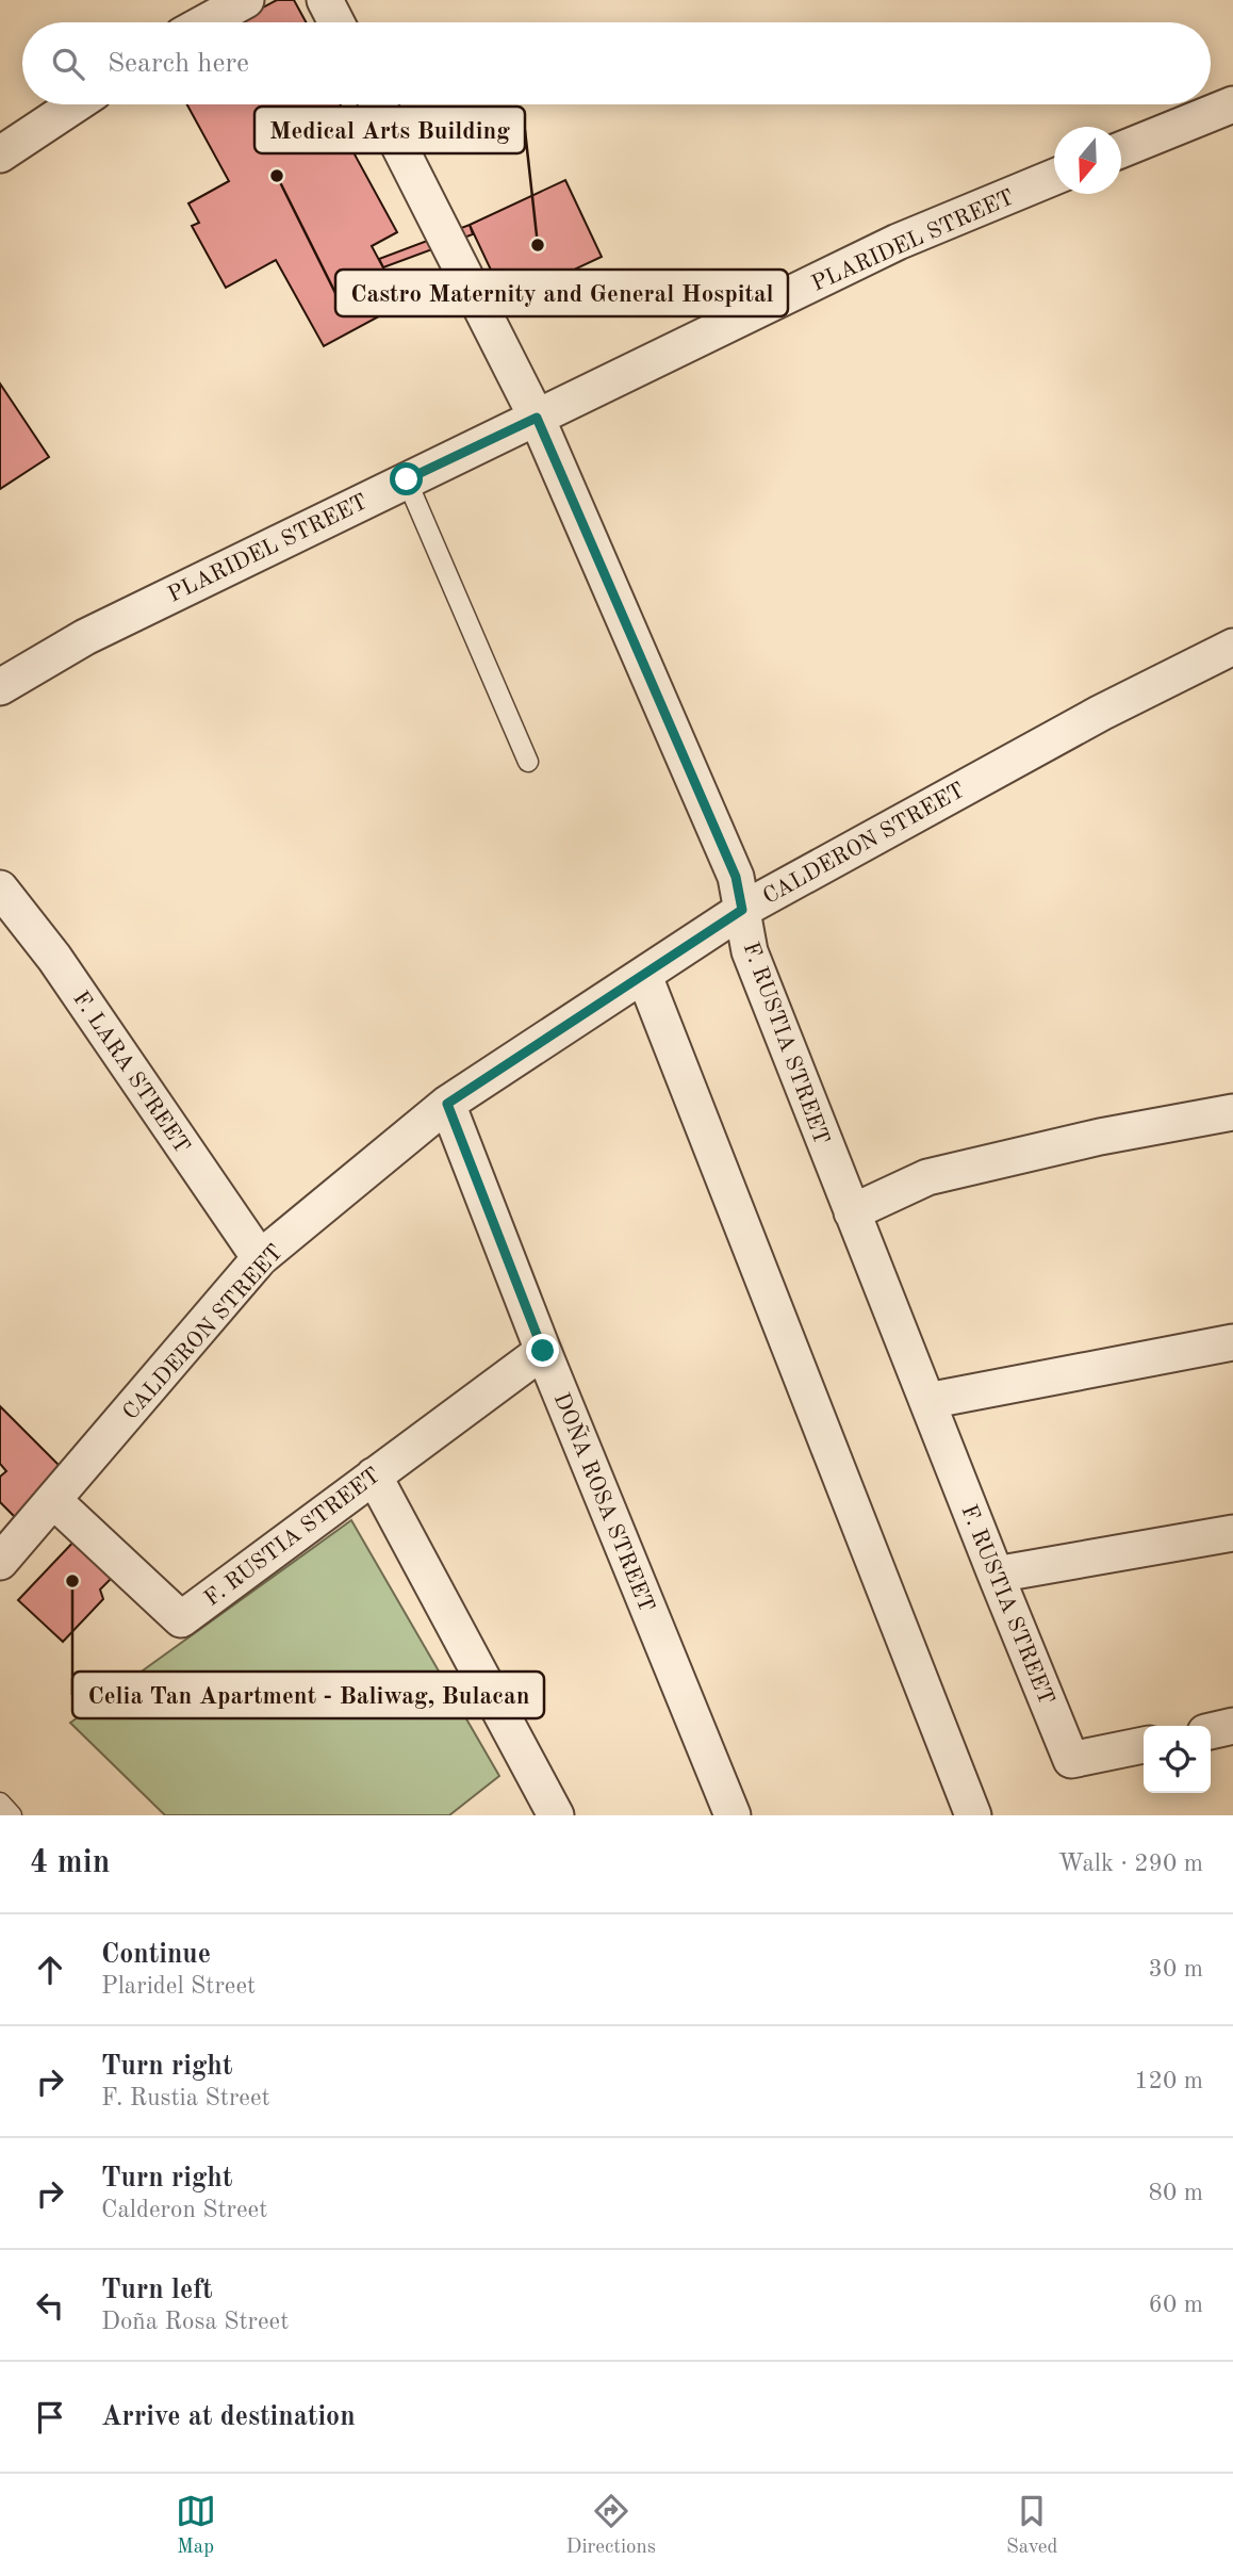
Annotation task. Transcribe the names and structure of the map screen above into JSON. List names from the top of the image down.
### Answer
{
  "streets": {
    "street": [
      "PLARIDEL STREET",
      "CALDERON STREET",
      "F. RUSTIA STREET",
      "F. LARA STREET",
      "DOÑA ROSA STREET"
    ]
  },
  "crossings": [
    ["PLARIDEL STREET", "F. RUSTIA STREET"],
    ["CALDERON STREET", "F. RUSTIA STREET"],
    ["CALDERON STREET", "F. LARA STREET"],
    ["CALDERON STREET", "DOÑA ROSA STREET"],
    ["F. RUSTIA STREET", "DOÑA ROSA STREET"]
  ],
  "places": ["Castro Maternity and General Hospital", "Medical Arts Building", "Celia Tan Apartment - Baliwag, Bulacan"],
  "north": "bottom",
  "page": {
    "search": "Search here",
    "heading": ["4 min", "Walk · 290 m"],
    "list": [
      ["Continue", "Plaridel Street", "30 m"],
      ["Turn right", "F. Rustia Street", "120 m"],
      ["Turn right", "Calderon Street", "80 m"],
      ["Turn left", "Doña Rosa Street", "60 m"],
      "Arrive at destination"
    ],
    "nav": ["Map", "Directions", "Saved"]
  }
}
